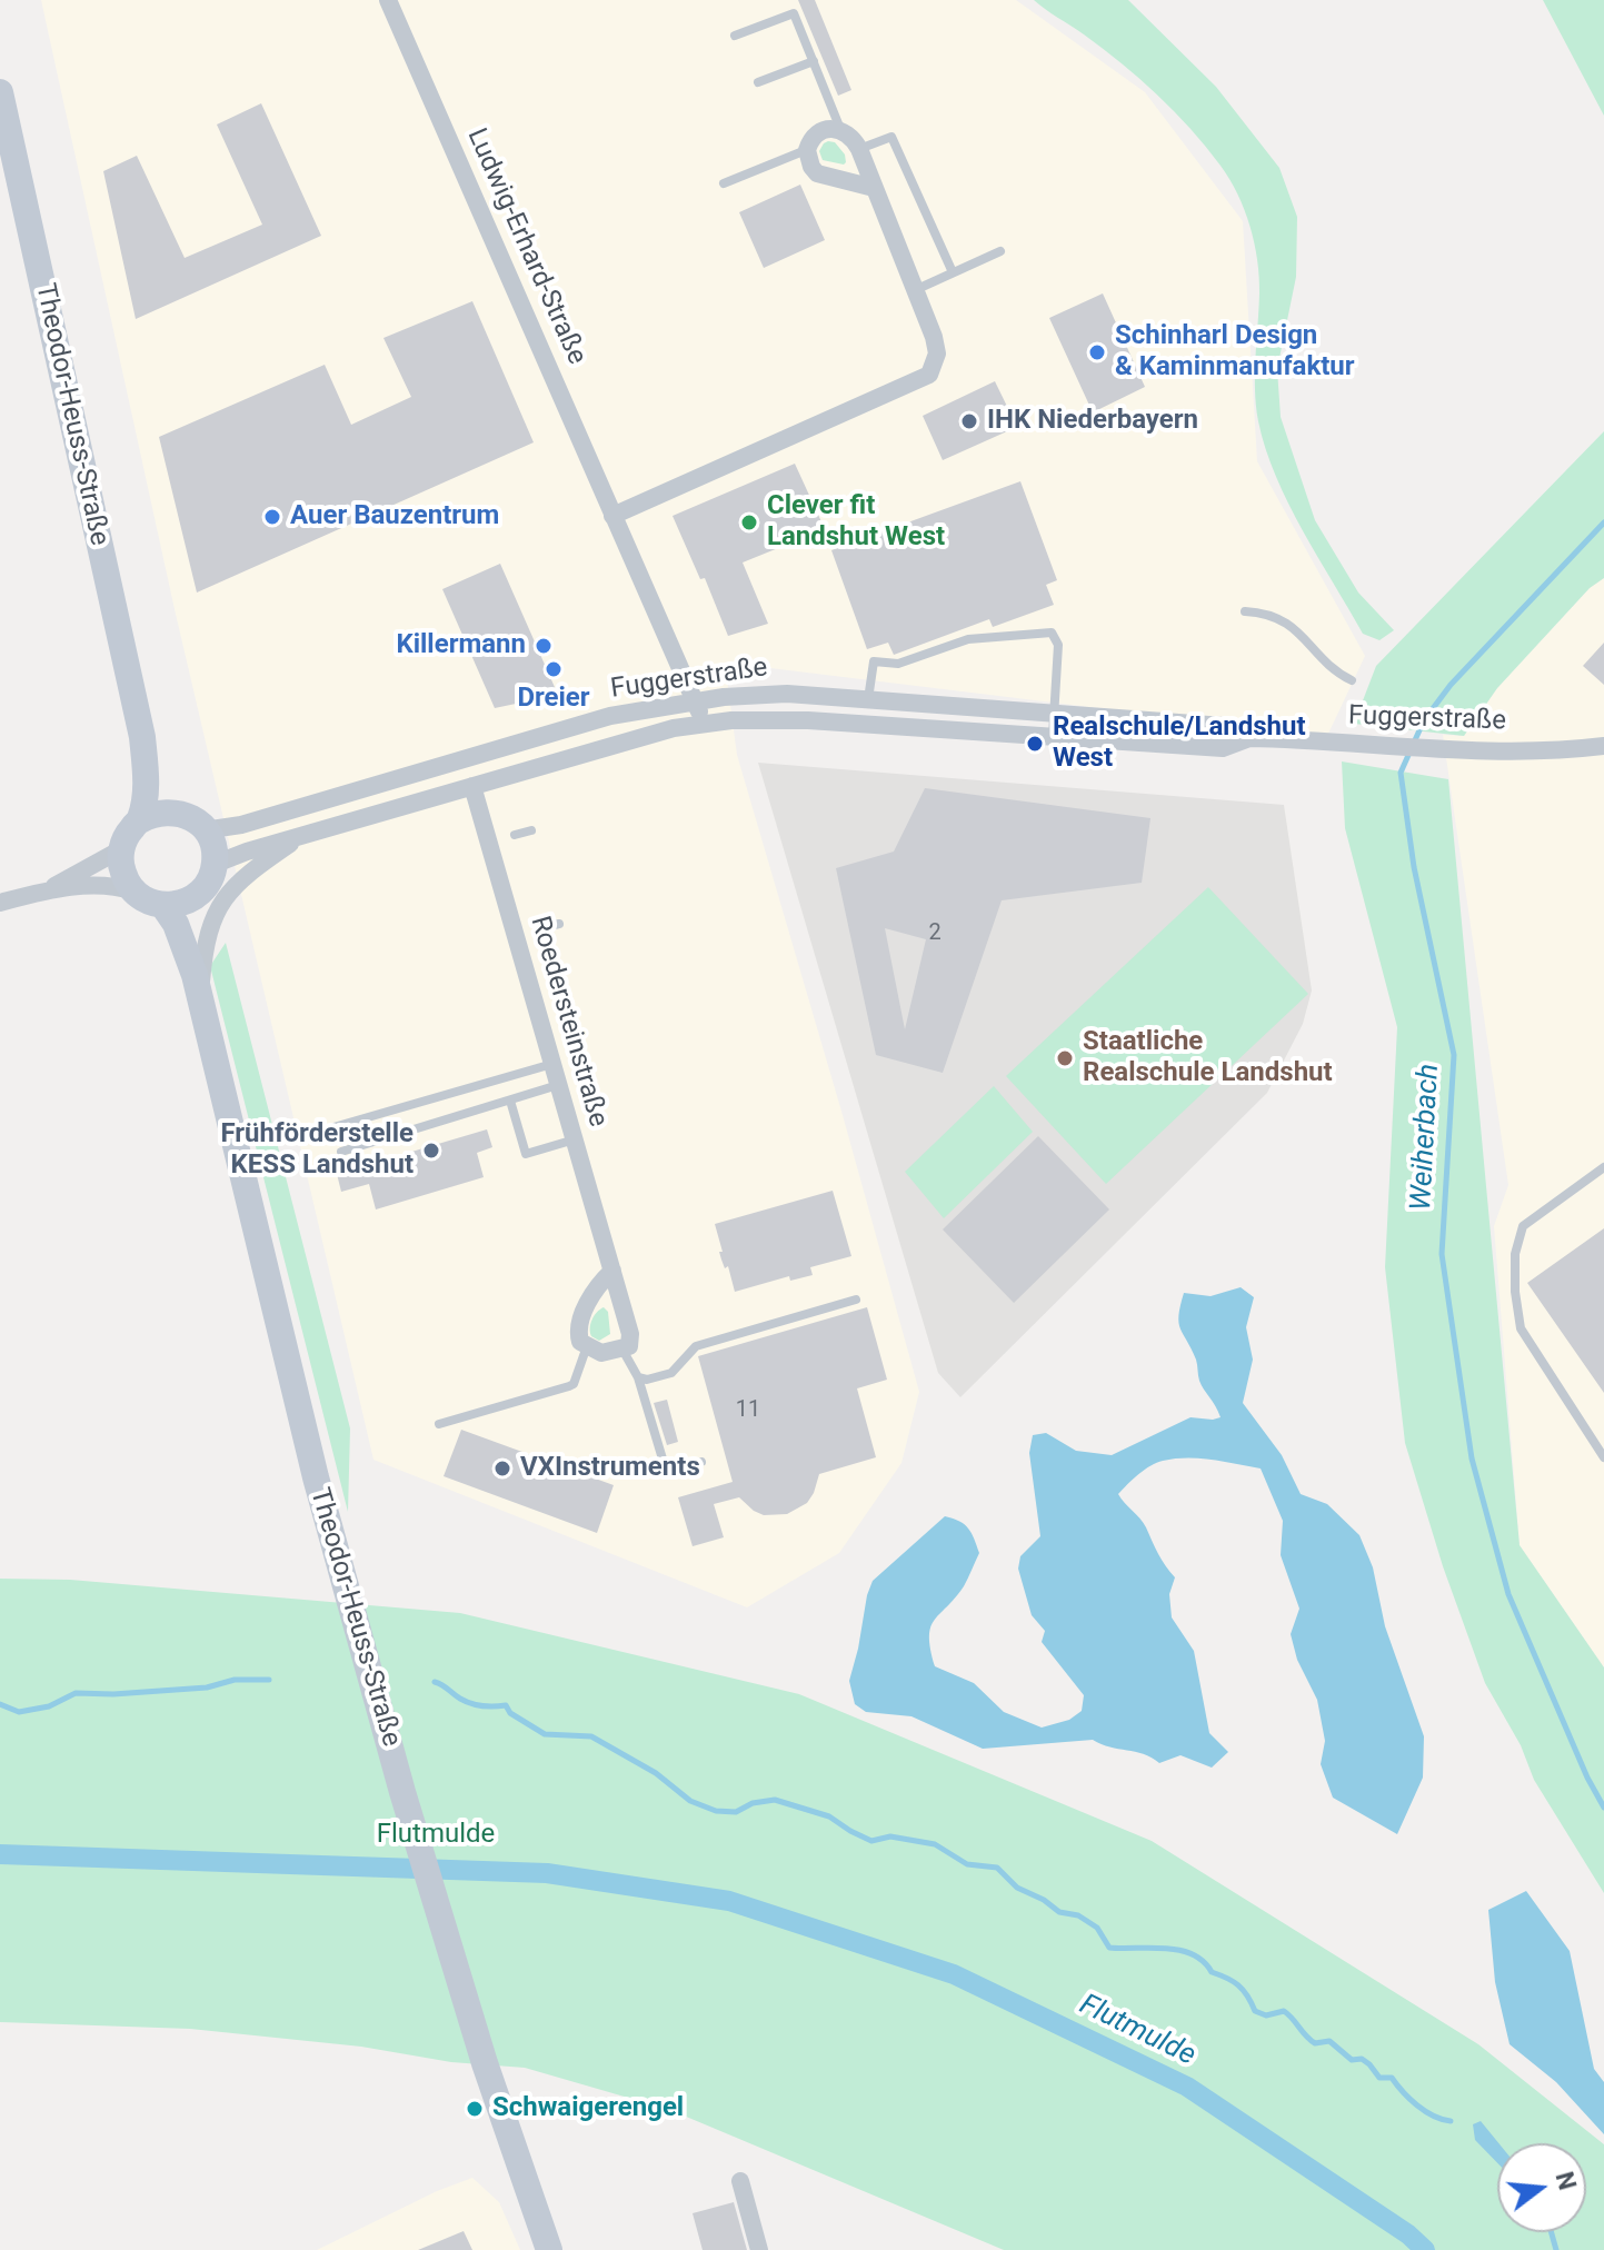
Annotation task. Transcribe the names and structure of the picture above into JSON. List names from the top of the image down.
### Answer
{
  "streets": {
    "main road": ["Theodor-Heuss-Straße"],
    "street": ["Ludwig-Erhard-Straße", "Fuggerstraße", "Roedersteinstraße"]
  },
  "crossings": [
    ["Ludwig-Erhard-Straße", "Fuggerstraße"],
    ["Theodor-Heuss-Straße", "Fuggerstraße"],
    ["Fuggerstraße", "Roedersteinstraße"]
  ],
  "water": ["Weiherbach", "Flutmulde"],
  "parks": ["Flutmulde"],
  "places": [
    "Schinharl Design & Kaminmanufaktur",
    "IHK Niederbayern",
    "Auer Bauzentrum",
    "Clever fit Landshut West",
    "Killermann",
    "Dreier",
    "Realschule/Landshut West",
    "Staatliche Realschule Landshut",
    "Frühförderstelle KESS Landshut",
    "VXInstruments",
    "Schwaigerengel"
  ],
  "house_numbers": ["2", "11"],
  "north": "right"
}
